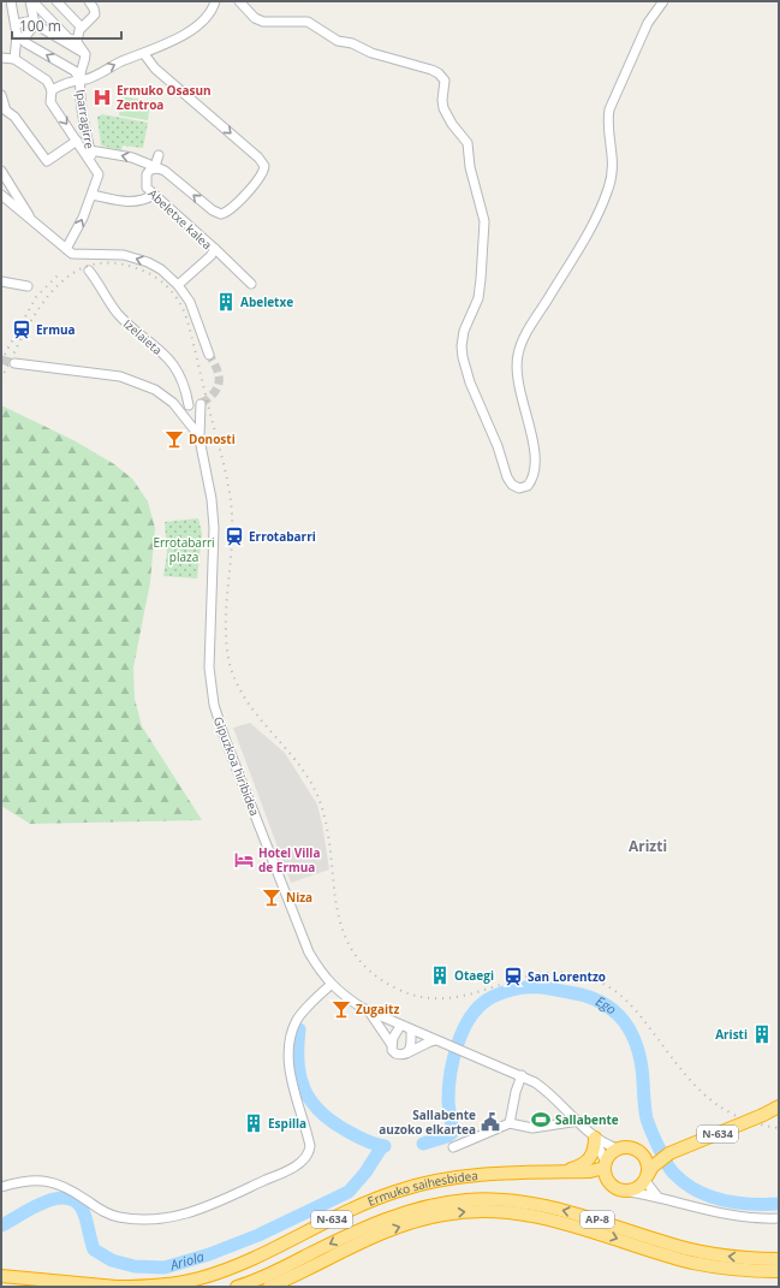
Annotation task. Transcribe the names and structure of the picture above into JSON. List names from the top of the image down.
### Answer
{
  "streets": {
    "highway": ["N-634", "Ermuko saihesbidea", "AP-8"],
    "street": [
      "Iparragirre",
      "Abeletxe kalea",
      "Izelaieta",
      "Gipuzkoa hiribidea"
    ]
  },
  "districts": ["Arizti"],
  "water": ["Ego", "Ariola"],
  "parks": ["Errotabarri plaza"],
  "places": {
    "hospital": ["Ermuko Osasun Zentroa"],
    "building": [
      "Abeletxe",
      "Otaegi",
      "Aristi",
      "Espilla"
    ],
    "station": ["Ermua", "Errotabarri", "San Lorentzo"],
    "bar": ["Donosti", "Niza", "Zugaitz"],
    "hotel": ["Hotel Villa de Ermua"],
    "sports": ["Sallabente"],
    "public building": ["Sallabente auzoko elkartea"]
  },
  "scale_bar": "100 m"
}
